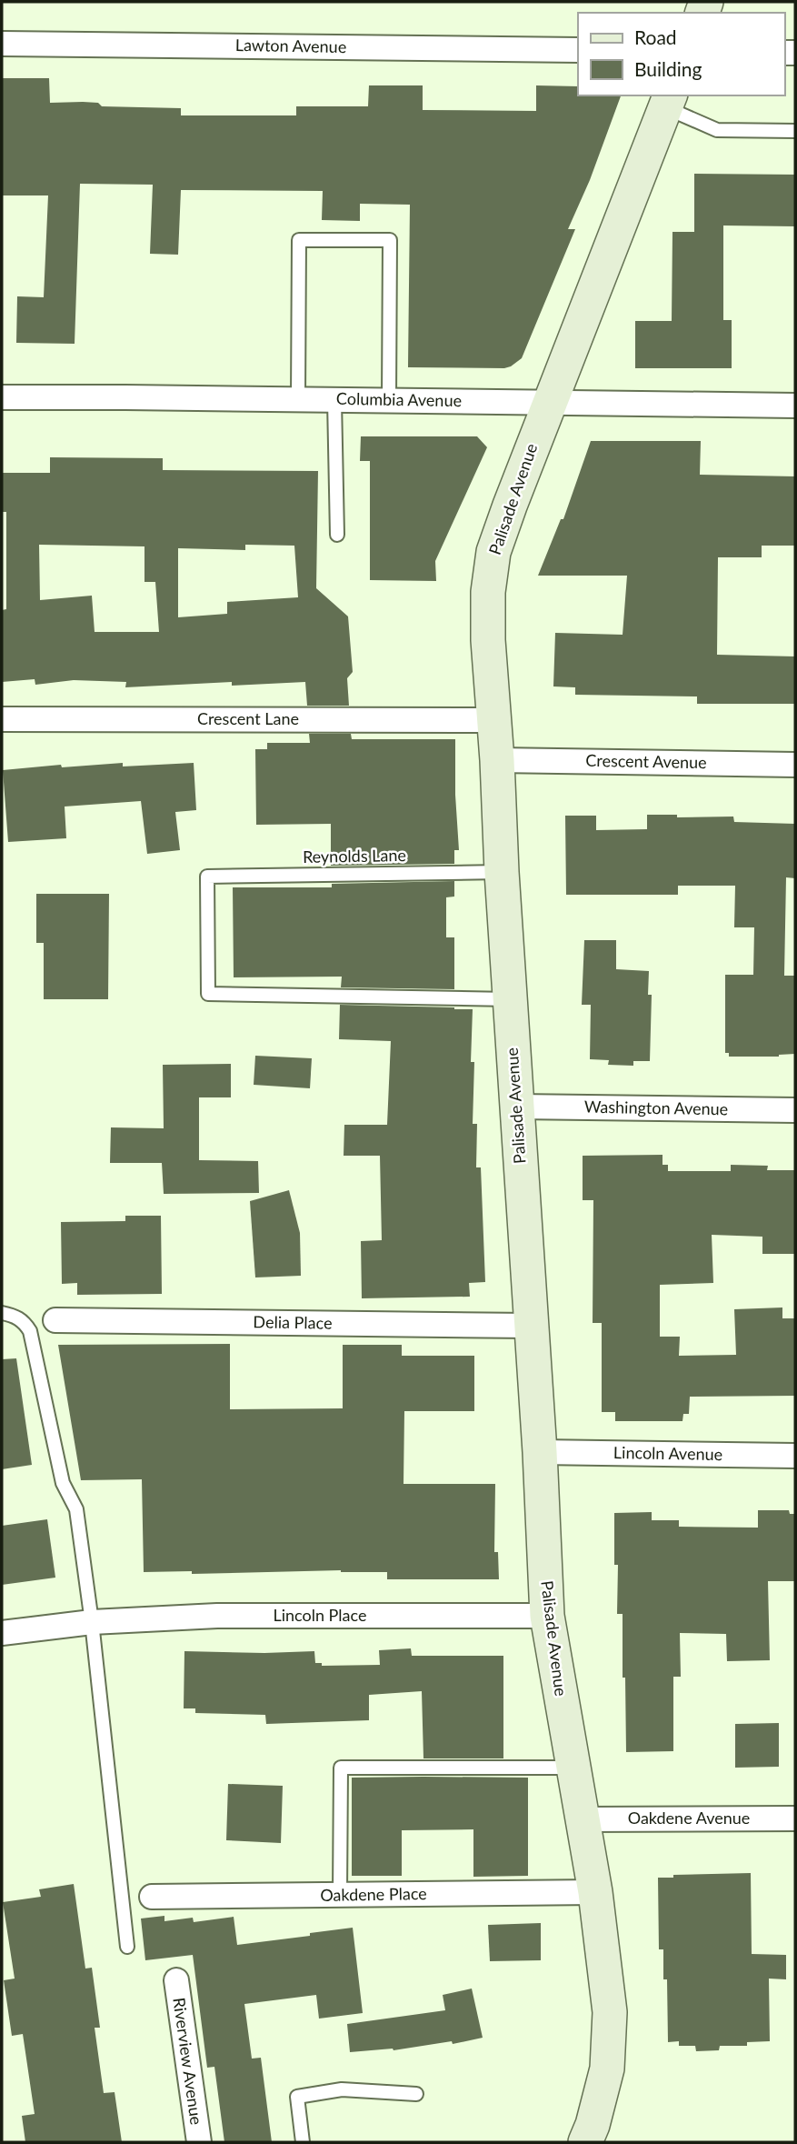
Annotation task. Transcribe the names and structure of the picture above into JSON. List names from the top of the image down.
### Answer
{
  "streets": {
    "main road": ["Palisade Avenue"],
    "street": [
      "Lawton Avenue",
      "Columbia Avenue",
      "Crescent Lane",
      "Crescent Avenue",
      "Washington Avenue",
      "Delia Place",
      "Lincoln Avenue",
      "Lincoln Place",
      "Oakdene Avenue",
      "Oakdene Place",
      "Riverview Avenue"
    ],
    "lane": ["Reynolds Lane"]
  },
  "crossings": [
    ["Columbia Avenue", "Palisade Avenue"],
    ["Palisade Avenue", "Crescent Lane"],
    ["Palisade Avenue", "Crescent Avenue"],
    ["Palisade Avenue", "Reynolds Lane"],
    ["Palisade Avenue", "Washington Avenue"],
    ["Palisade Avenue", "Delia Place"],
    ["Palisade Avenue", "Lincoln Avenue"],
    ["Palisade Avenue", "Lincoln Place"],
    ["Palisade Avenue", "Oakdene Avenue"],
    ["Palisade Avenue", "Oakdene Place"]
  ],
  "legend": ["Road", "Building"]
}
